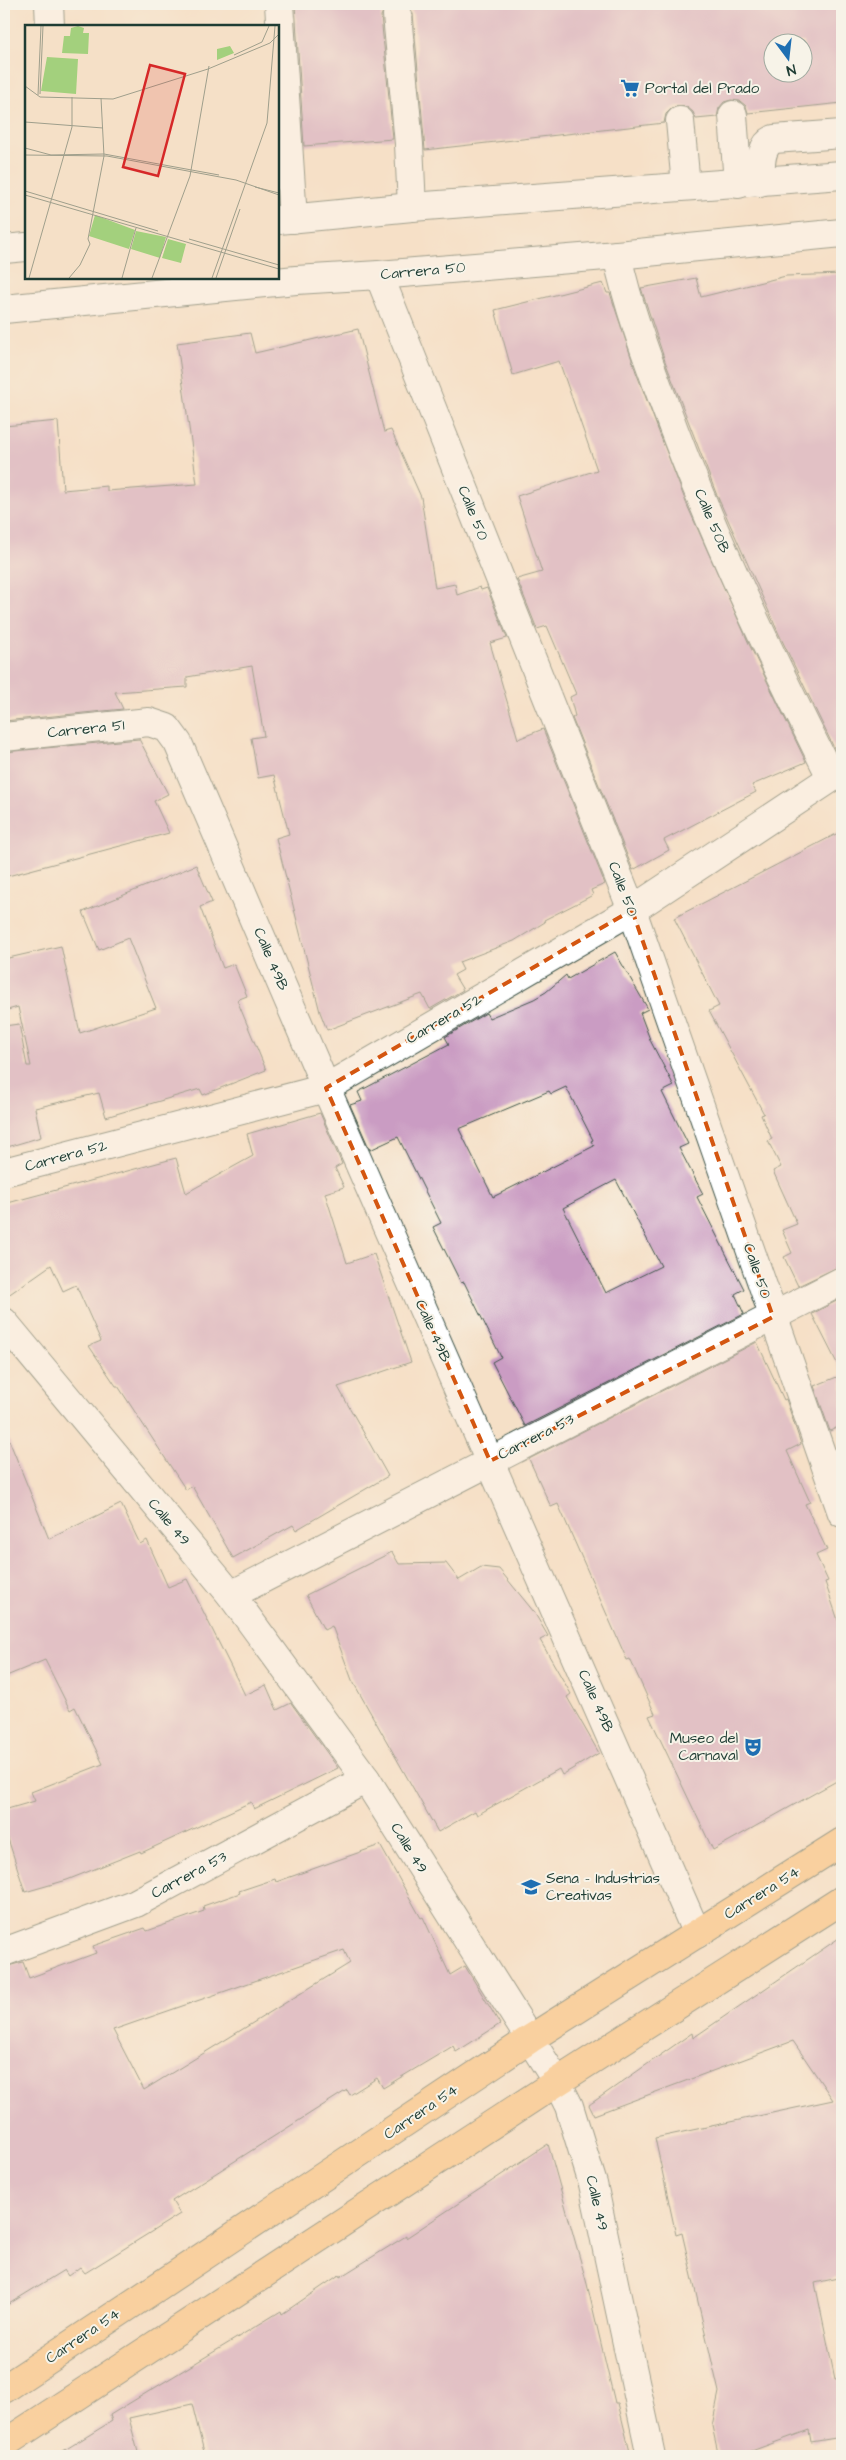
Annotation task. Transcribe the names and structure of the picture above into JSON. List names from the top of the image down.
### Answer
{
  "streets": {
    "main road": ["Carrera 54"],
    "street": [
      "Carrera 50",
      "Calle 50",
      "Calle 50B",
      "Carrera 51",
      "Calle 49B",
      "Carrera 52",
      "Carrera 53",
      "Calle 49"
    ]
  },
  "crossings": [
    ["Carrera 50", "Calle 50"],
    ["Carrera 50", "Calle 50B"],
    ["Calle 50", "Carrera 52"],
    ["Calle 50", "Carrera 53"],
    ["Calle 50B", "Carrera 52"],
    ["Carrera 51", "Calle 49B"],
    ["Calle 49B", "Carrera 52"],
    ["Calle 49B", "Carrera 53"],
    ["Calle 49B", "Carrera 54"],
    ["Carrera 53", "Calle 49"],
    ["Calle 49", "Carrera 54"]
  ],
  "places": {
    "supermarket": ["Portal del Prado"],
    "theatre": ["Museo del Carnaval"],
    "school or university": ["Sena - Industrias Creativas"]
  },
  "north": "bottom"
}
